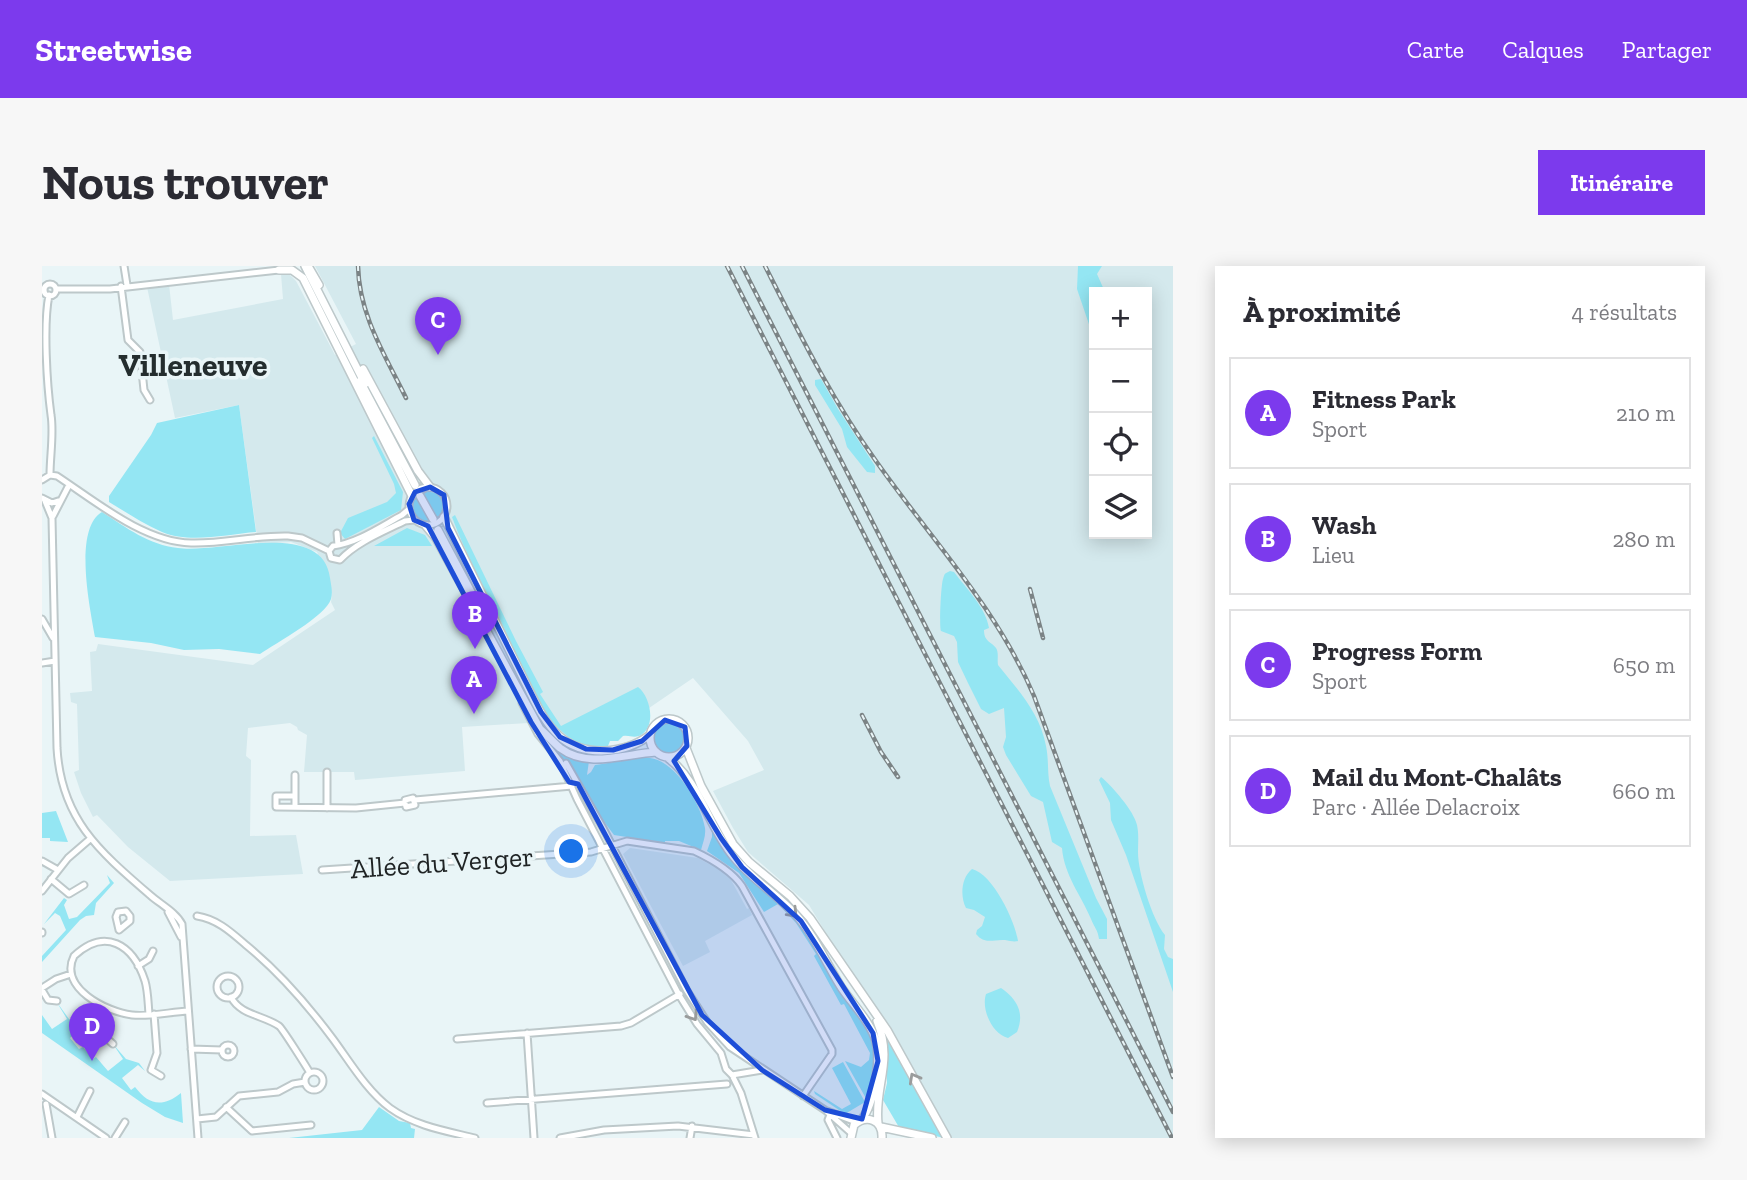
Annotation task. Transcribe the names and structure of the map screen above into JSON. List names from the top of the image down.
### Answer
{
  "streets": {
    "street": ["Allée du Verger"]
  },
  "districts": ["Villeneuve"],
  "page": {
    "header": "Streetwise",
    "nav": ["Carte", "Calques", "Partager"],
    "buttons": "Itinéraire",
    "title": "Nous trouver",
    "heading": ["À proximité", "4 résultats"],
    "map_buttons": ["+", "−"],
    "pins": [
      "C",
      "B",
      "A",
      "D"
    ],
    "list": [
      {
        "mark": "A",
        "name": "Fitness Park",
        "note": "Sport",
        "value": "210 m"
      },
      {
        "mark": "B",
        "name": "Wash",
        "note": "Lieu",
        "value": "280 m"
      },
      {
        "mark": "C",
        "name": "Progress Form",
        "note": "Sport",
        "value": "650 m"
      },
      {
        "mark": "D",
        "name": "Mail du Mont-Chalâts",
        "note": "Parc · Allée Delacroix",
        "value": "660 m"
      }
    ]
  }
}
